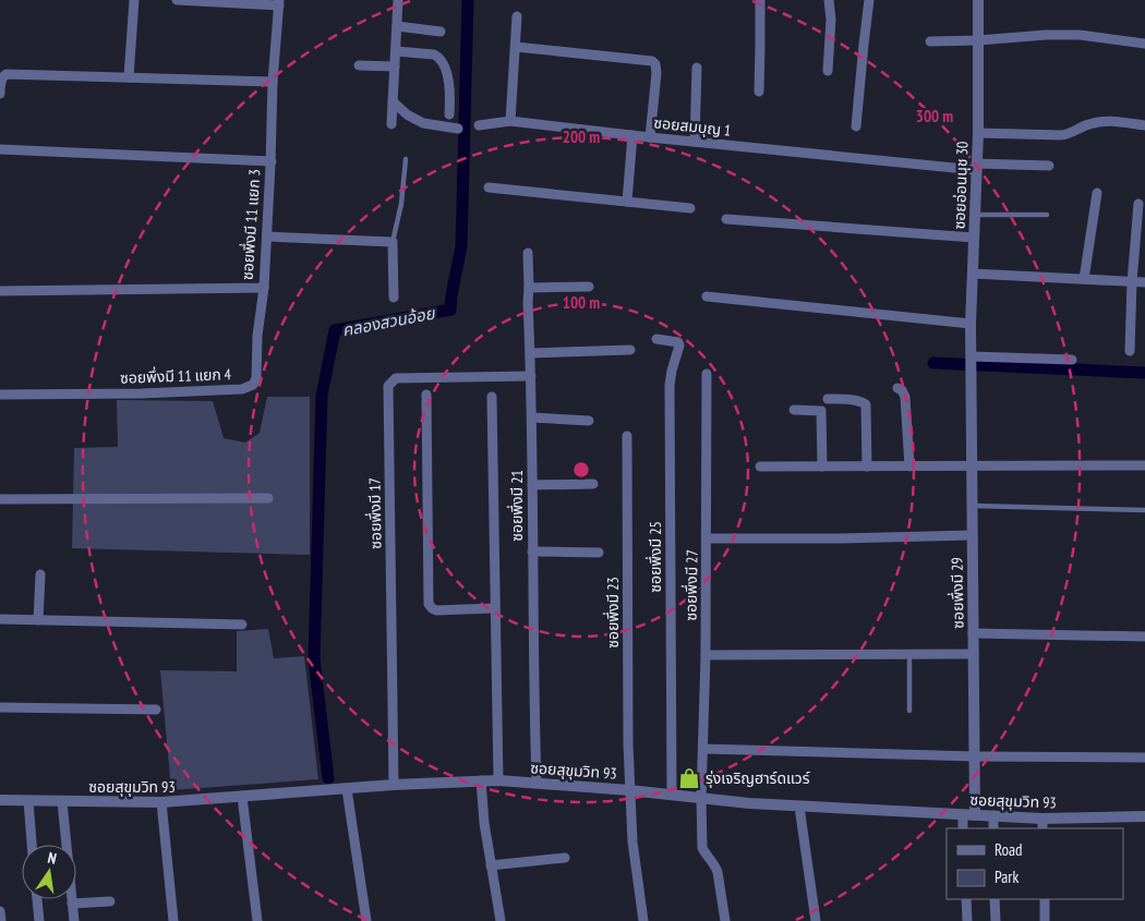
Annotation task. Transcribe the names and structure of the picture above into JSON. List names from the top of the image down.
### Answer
{
  "streets": {
    "street": [
      "ซอยสมบุญ 1",
      "ซอยอ่อนนุช 30",
      "ซอยพึ่งมี 11 แยก 3",
      "ซอยพึ่งมี 11 แยก 4",
      "ซอยพึ่งมี 21",
      "ซอยพึ่งมี 17",
      "ซอยพึ่งมี 25",
      "ซอยพึ่งมี 27",
      "ซอยพึ่งมี 29",
      "ซอยพึ่งมี 23",
      "ซอยสุขุมวิท 93"
    ]
  },
  "crossings": [
    ["ซอยสมบุญ 1", "ซอยอ่อนนุช 30"],
    ["ซอยอ่อนนุช 30", "ซอยพึ่งมี 29"],
    ["ซอยพึ่งมี 11 แยก 3", "ซอยพึ่งมี 11 แยก 4"],
    ["ซอยพึ่งมี 21", "ซอยพึ่งมี 17"],
    ["ซอยพึ่งมี 21", "ซอยสุขุมวิท 93"],
    ["ซอยพึ่งมี 17", "ซอยสุขุมวิท 93"],
    ["ซอยพึ่งมี 25", "ซอยสุขุมวิท 93"],
    ["ซอยพึ่งมี 27", "ซอยสุขุมวิท 93"],
    ["ซอยพึ่งมี 29", "ซอยสุขุมวิท 93"],
    ["ซอยพึ่งมี 23", "ซอยสุขุมวิท 93"]
  ],
  "water": ["คลองสวนอ้อย"],
  "places": {
    "shop": ["รุ่งเจริญฮาร์ดแวร์"]
  },
  "legend": ["Road", "Park"],
  "north": "top",
  "rings": ["300 m", "200 m", "100 m"]
}
